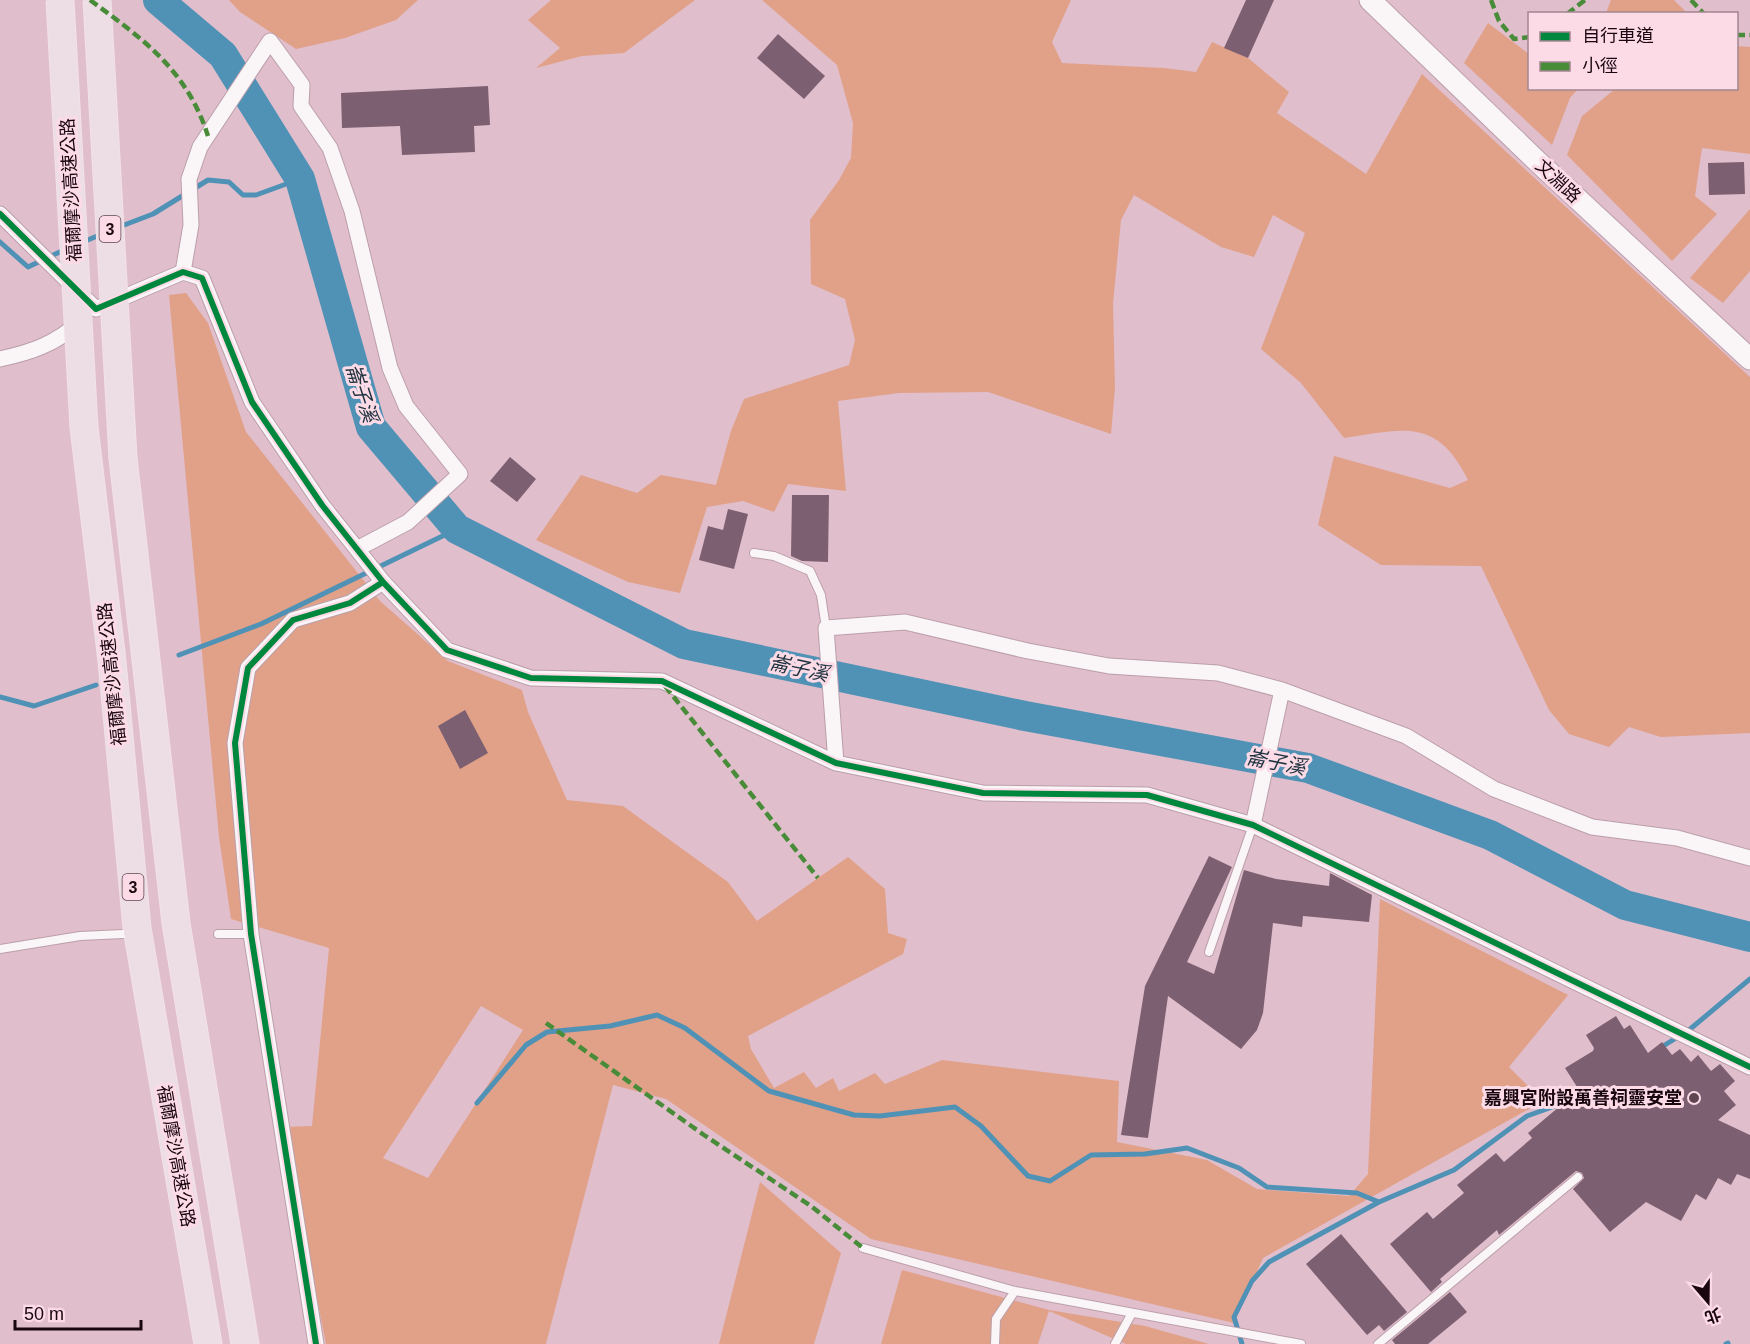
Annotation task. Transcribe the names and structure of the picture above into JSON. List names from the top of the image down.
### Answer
{
  "streets": {
    "highway": ["福爾摩沙高速公路", "3"],
    "street": ["文淵路"]
  },
  "water": ["崙子溪"],
  "places": ["嘉興宮附設萬善祠靈安堂"],
  "legend": ["自行車道", "小徑"],
  "scale_bar": "50 m",
  "north": "bottom"
}
